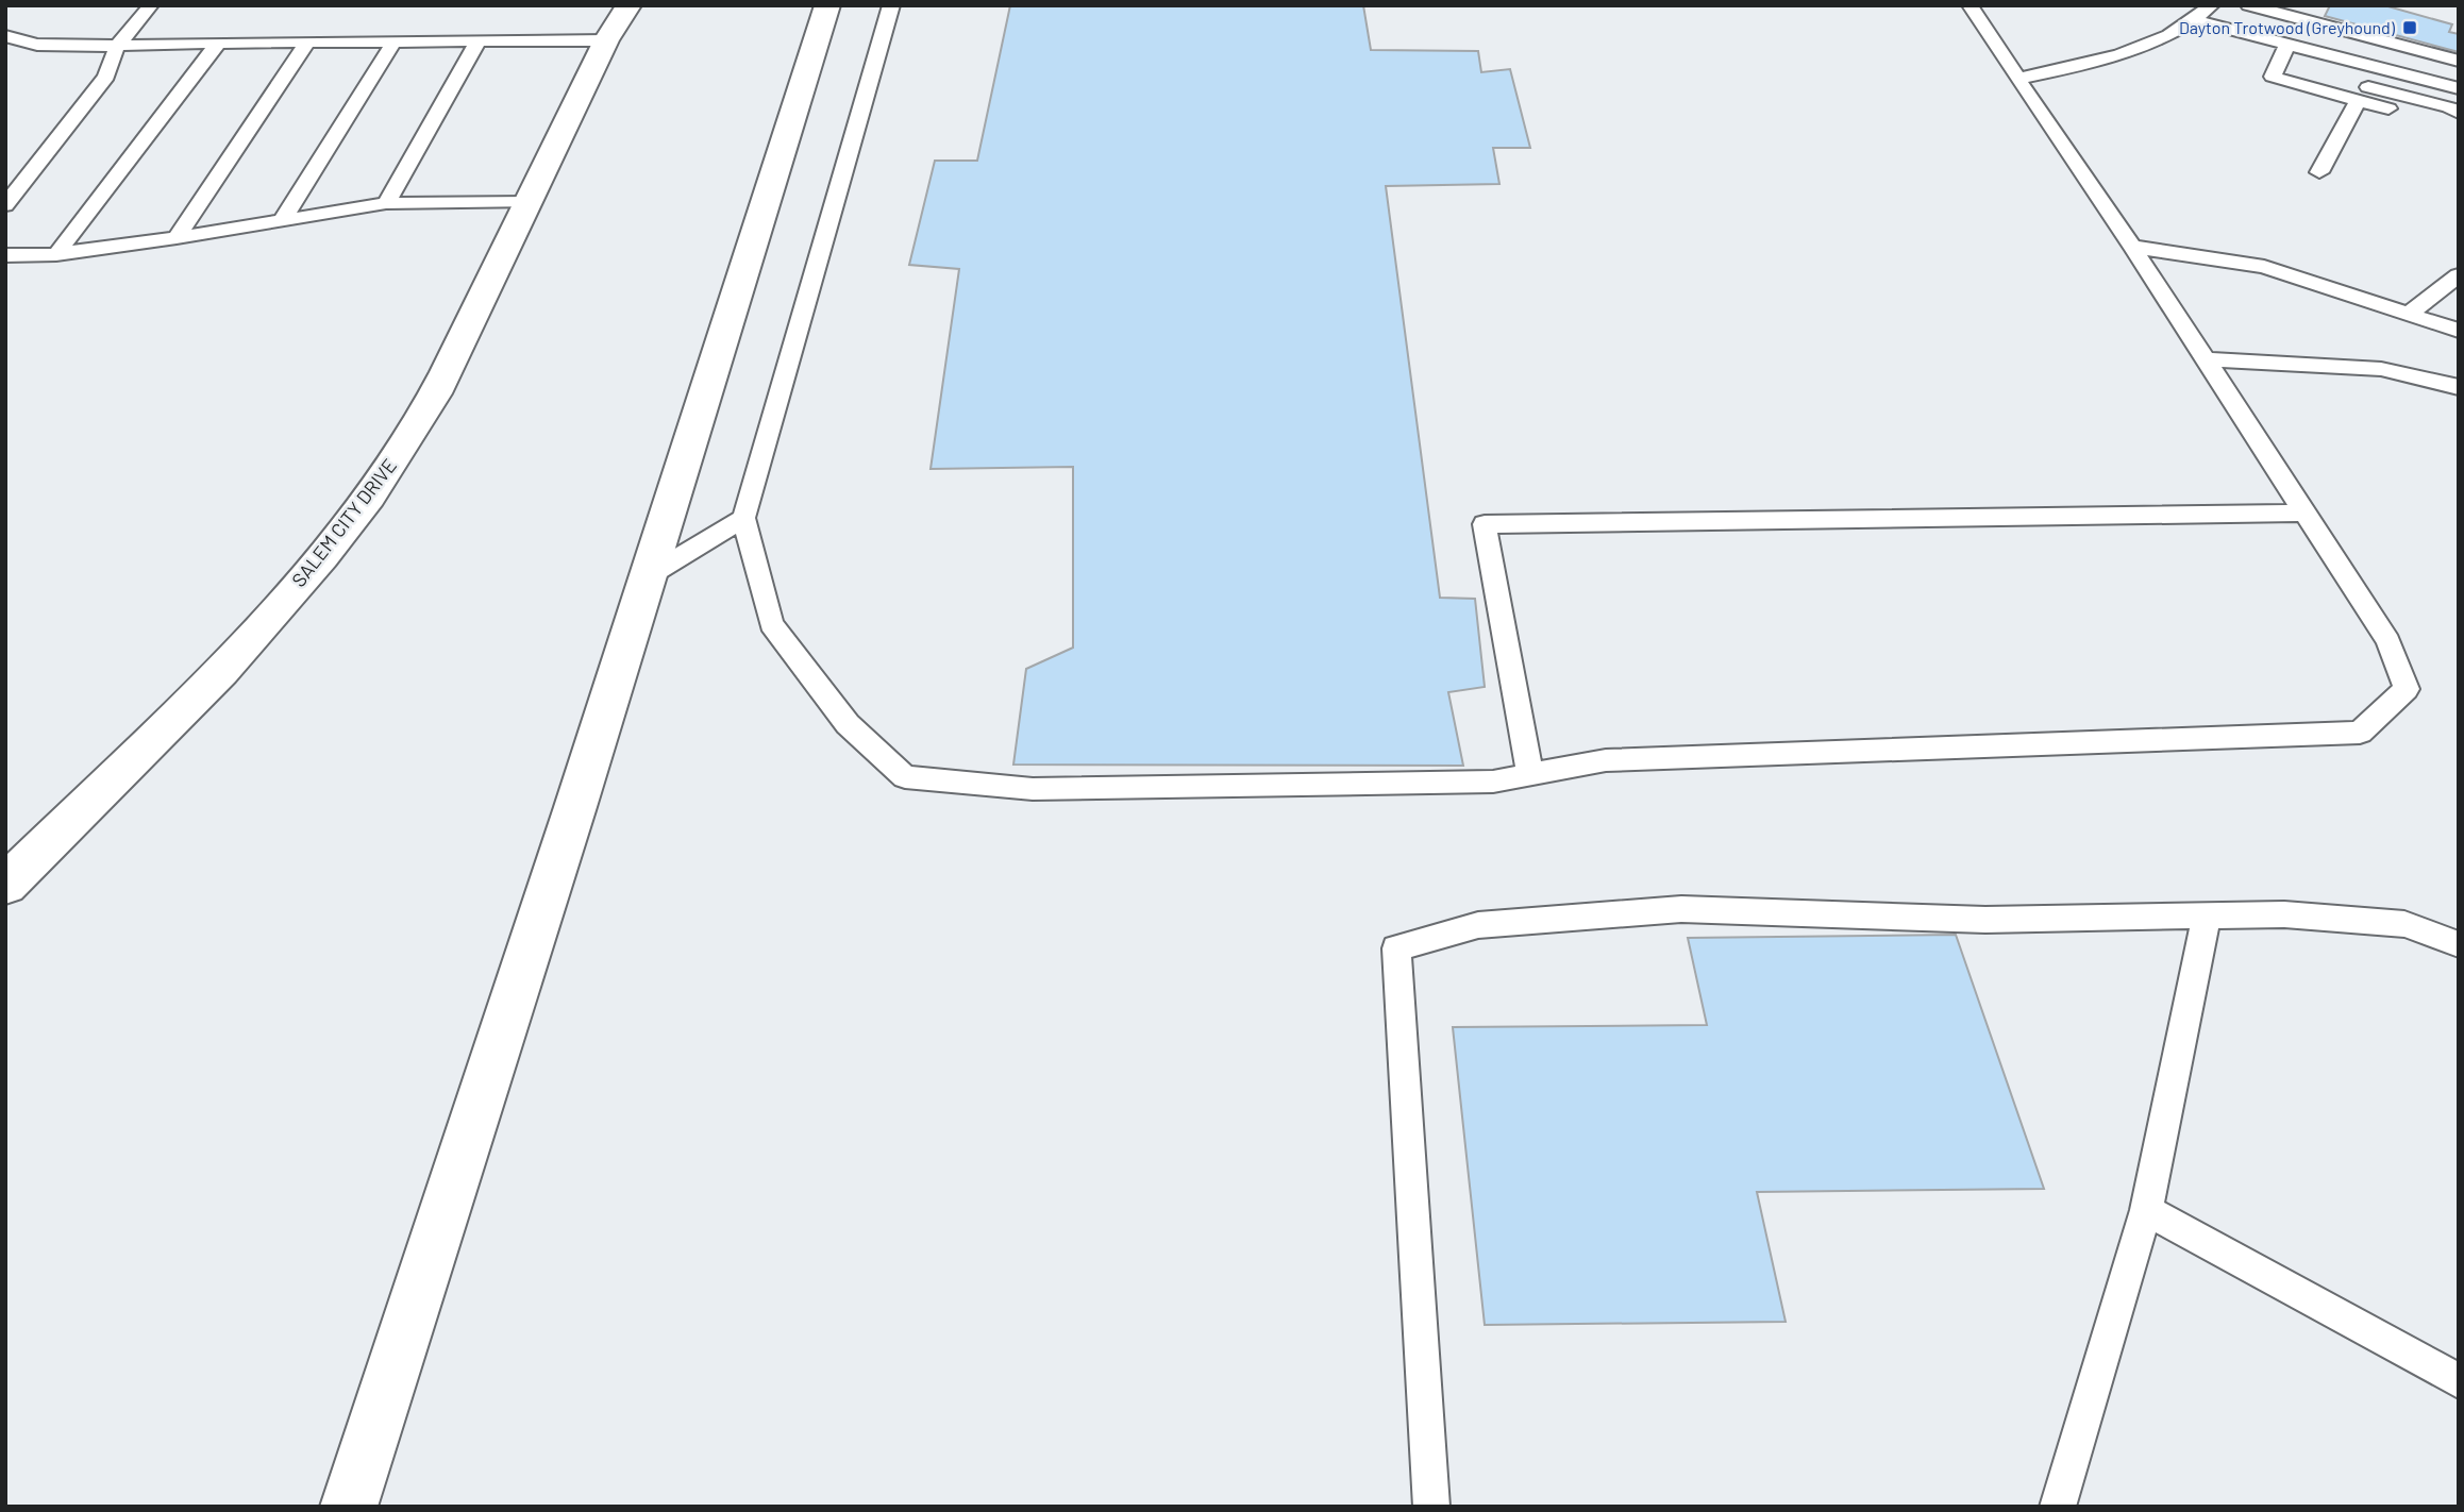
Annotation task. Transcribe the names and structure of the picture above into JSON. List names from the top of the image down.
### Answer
{
  "streets": {
    "street": ["SALEM CITY DRIVE"]
  },
  "places": {
    "transit": ["Dayton Trotwood (Greyhound)"]
  }
}
